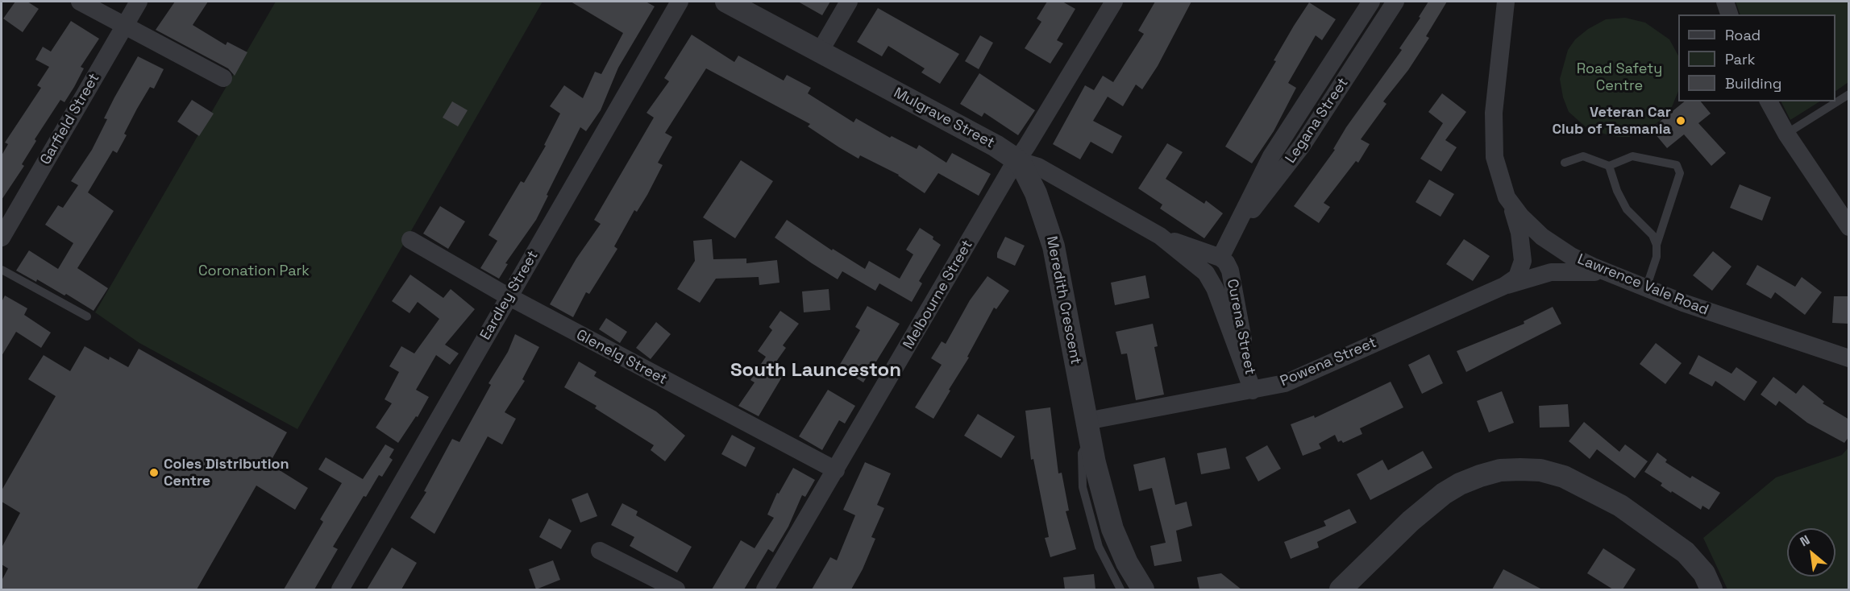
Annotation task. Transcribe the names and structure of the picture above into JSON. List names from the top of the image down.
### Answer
{
  "streets": {
    "street": [
      "Mulgrave Street",
      "Garfield Street",
      "Legana Street",
      "Lawrence Vale Road",
      "Melbourne Street",
      "Eardley Street",
      "Meredith Crescent",
      "Curena Street",
      "Glenelg Street",
      "Powena Street"
    ]
  },
  "crossings": [
    ["Mulgrave Street", "Legana Street"],
    ["Mulgrave Street", "Melbourne Street"],
    ["Mulgrave Street", "Meredith Crescent"],
    ["Mulgrave Street", "Curena Street"],
    ["Legana Street", "Curena Street"],
    ["Lawrence Vale Road", "Powena Street"],
    ["Melbourne Street", "Meredith Crescent"],
    ["Melbourne Street", "Glenelg Street"],
    ["Eardley Street", "Glenelg Street"],
    ["Meredith Crescent", "Powena Street"],
    ["Curena Street", "Powena Street"]
  ],
  "districts": ["South Launceston"],
  "parks": ["Road Safety Centre", "Coronation Park"],
  "places": ["Veteran Car Club of Tasmania", "Coles Distribution Centre"],
  "legend": ["Road", "Park", "Building"],
  "north": "top left"
}
